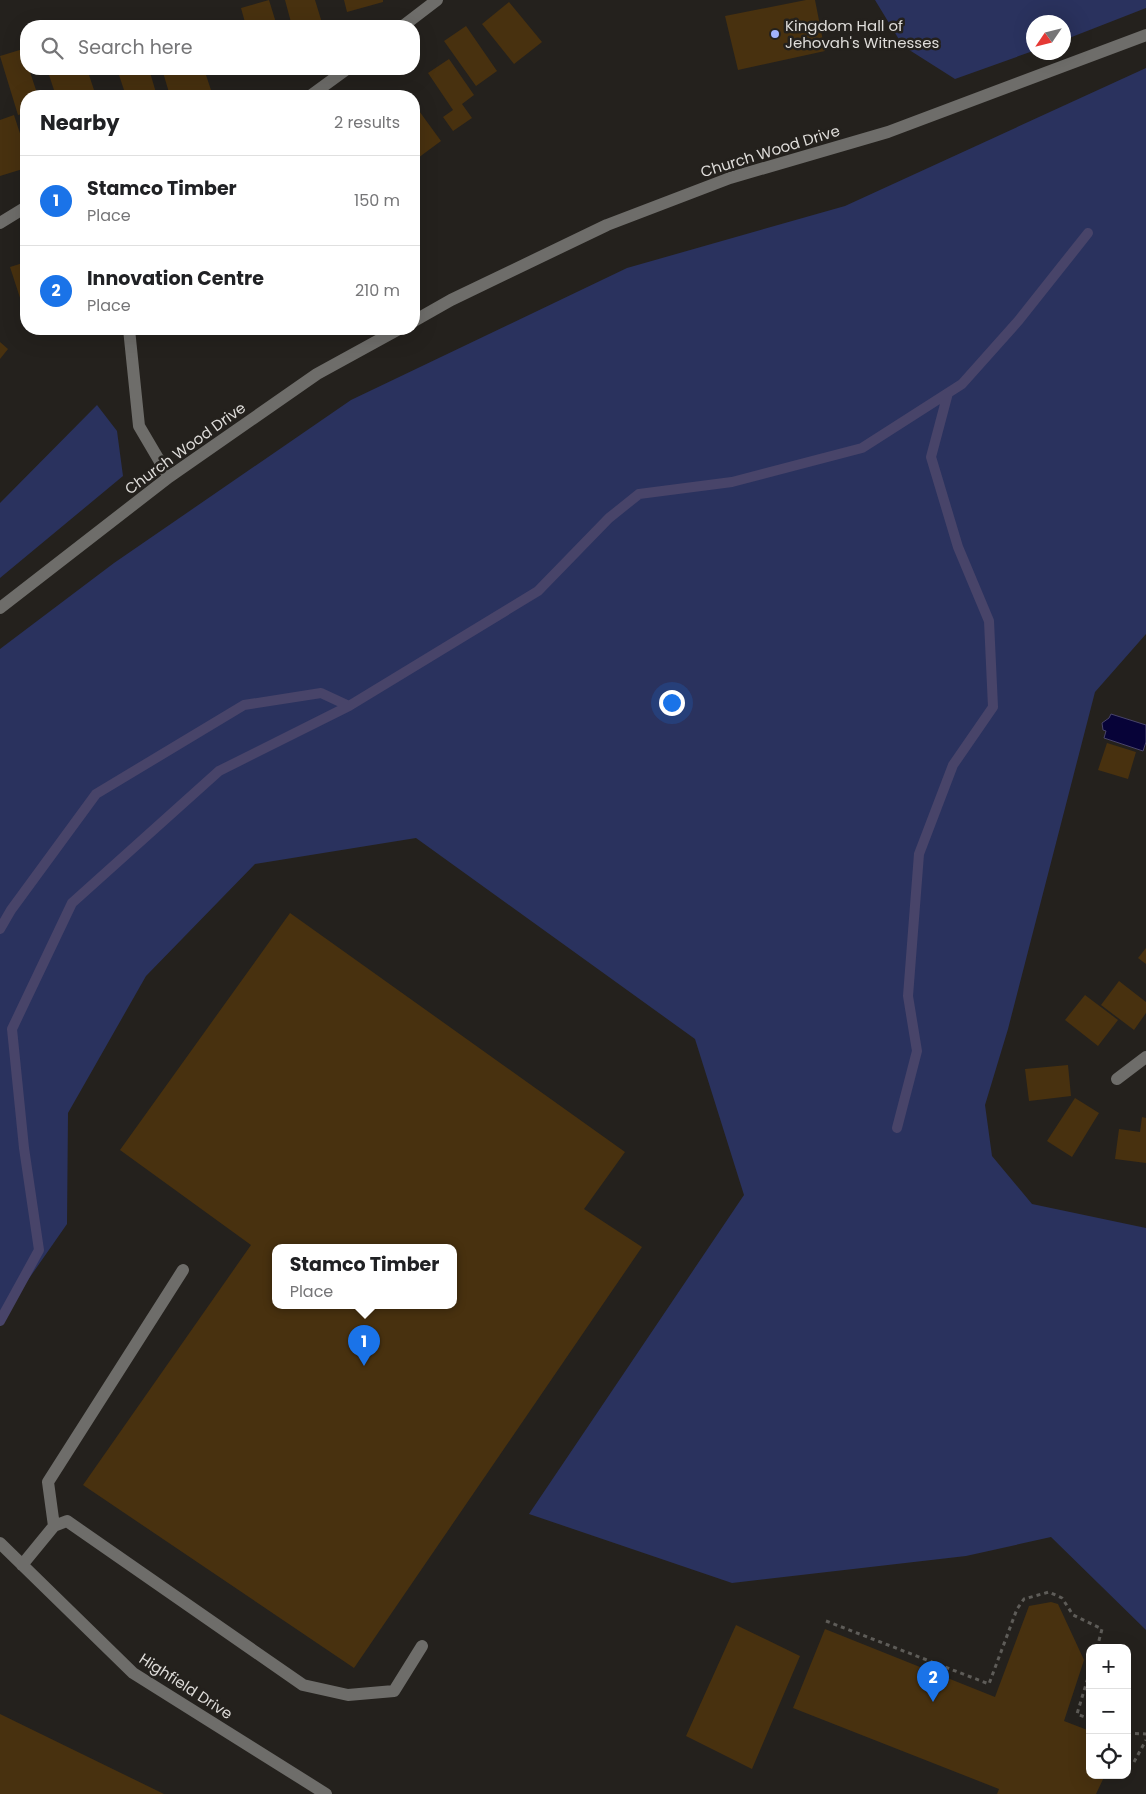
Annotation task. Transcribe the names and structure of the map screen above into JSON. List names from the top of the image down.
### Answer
{
  "streets": {
    "street": ["Church Wood Drive", "Highfield Drive"]
  },
  "places": ["Kingdom Hall of Jehovah's Witnesses"],
  "north": "bottom left",
  "page": {
    "search": "Search here",
    "heading": ["Nearby", "2 results"],
    "list": [
      {
        "mark": "1",
        "name": "Stamco Timber",
        "note": "Place",
        "value": "150 m"
      },
      {
        "mark": "2",
        "name": "Innovation Centre",
        "note": "Place",
        "value": "210 m"
      }
    ],
    "popup": ["Stamco Timber", "Place"],
    "pins": ["1", "2"],
    "map_buttons": ["+", "−"]
  }
}
